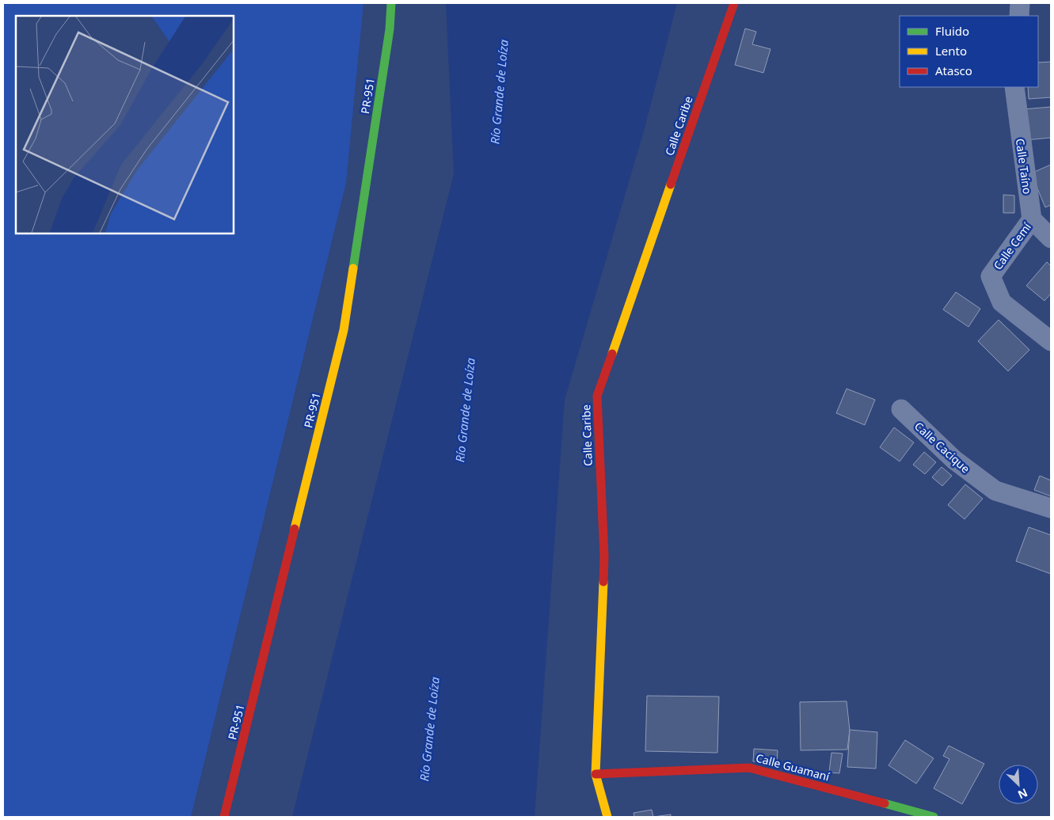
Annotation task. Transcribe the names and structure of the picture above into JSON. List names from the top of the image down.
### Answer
{
  "streets": {
    "street": [
      "PR-951",
      "Calle Caribe",
      "Calle Taíno",
      "Calle Cemí",
      "Calle Cacique",
      "Calle Guamaní"
    ]
  },
  "crossings": [
    ["Calle Caribe", "Calle Guamaní"],
    ["Calle Taíno", "Calle Cemí"]
  ],
  "water": ["Río Grande de Loíza"],
  "legend": ["Fluido", "Lento", "Atasco"],
  "north": "bottom right"
}
